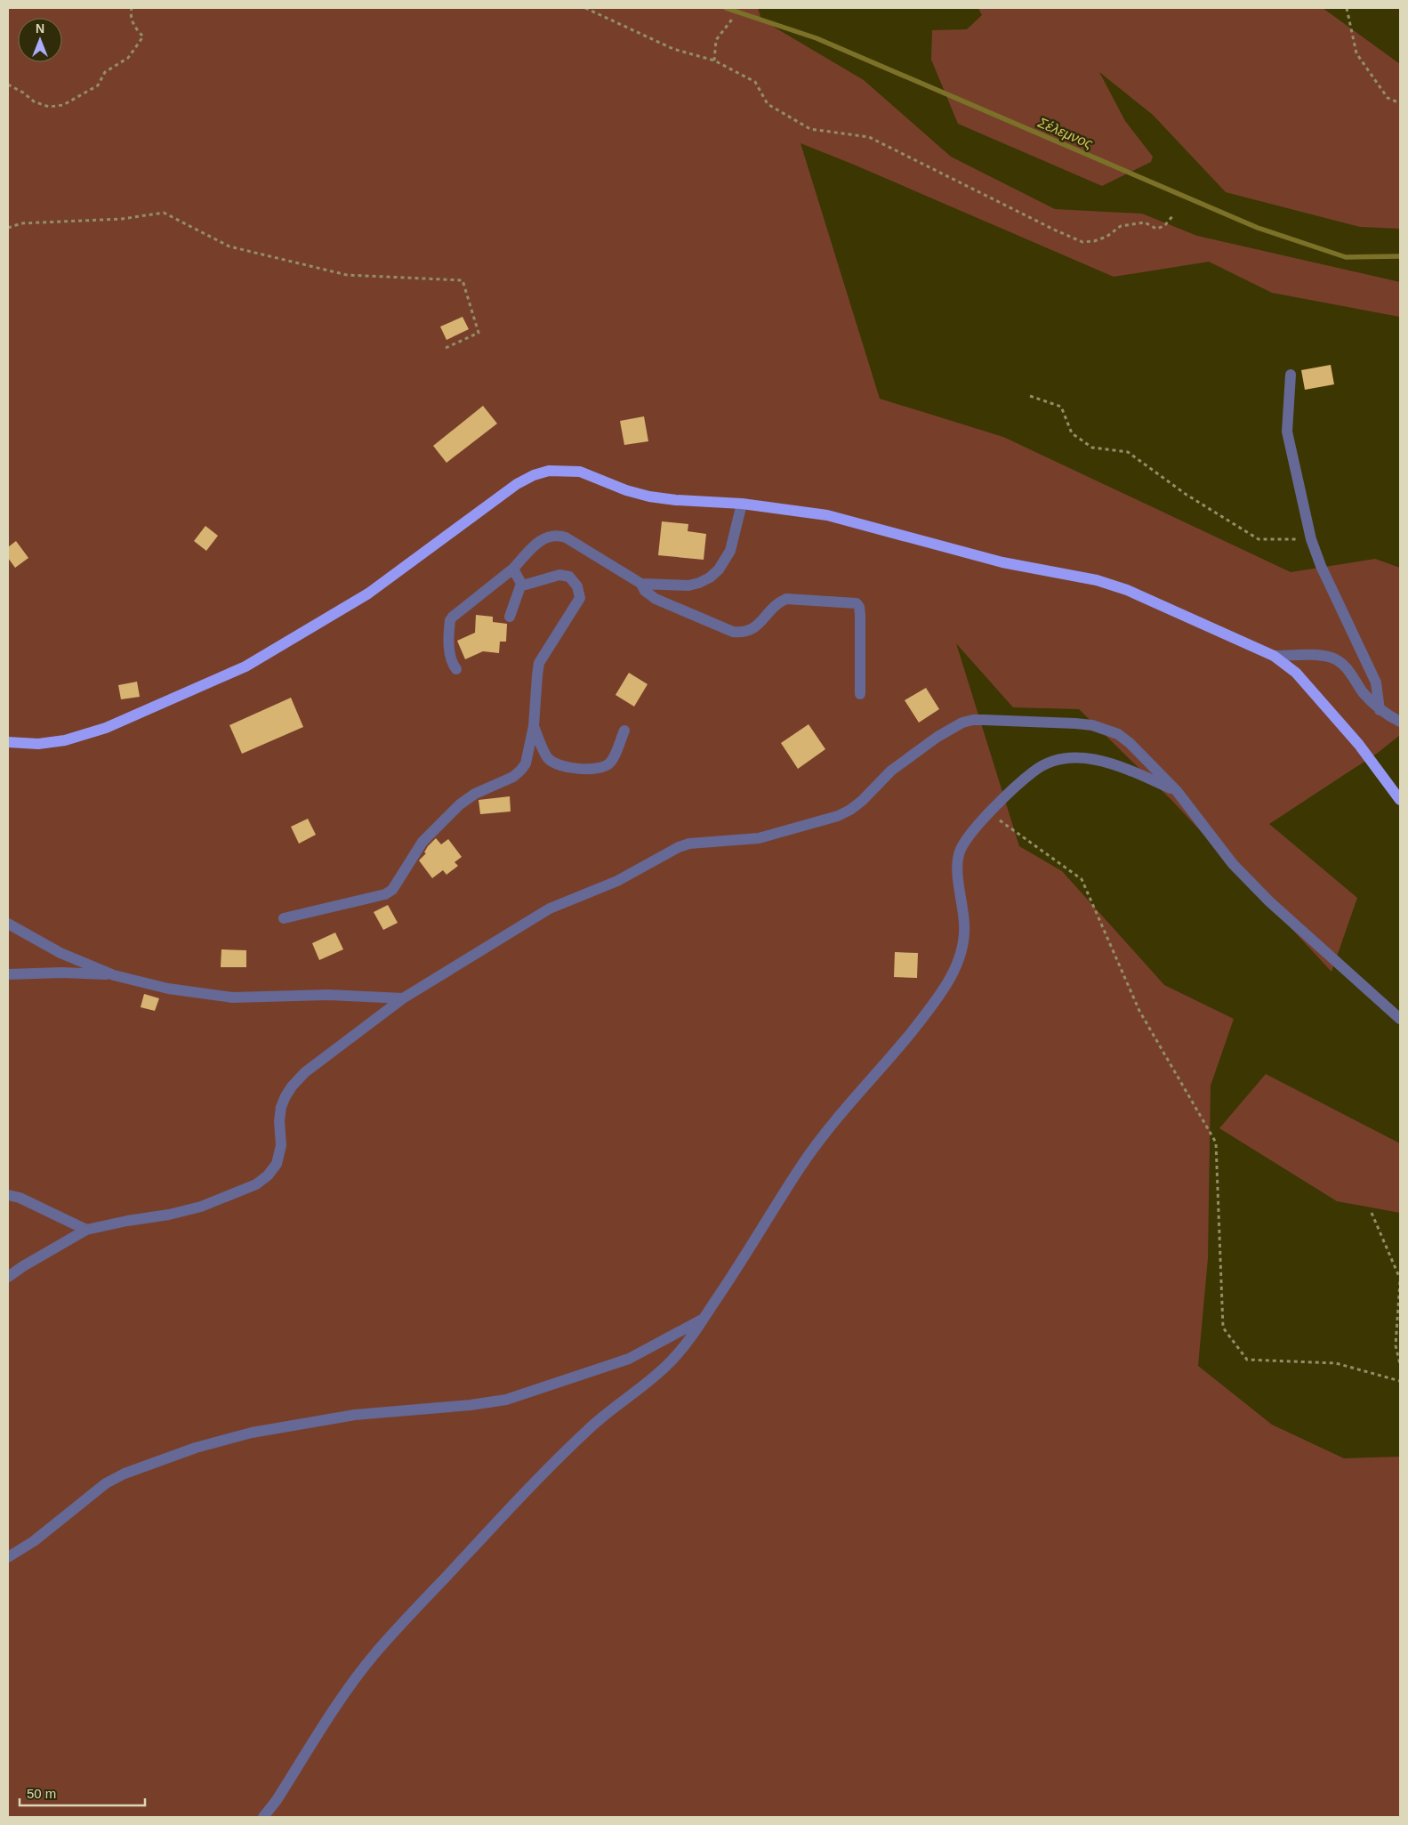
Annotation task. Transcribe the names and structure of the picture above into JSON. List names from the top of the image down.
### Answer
{
  "water": ["Σέλεμνος"],
  "scale_bar": "50 m",
  "north": "top"
}
